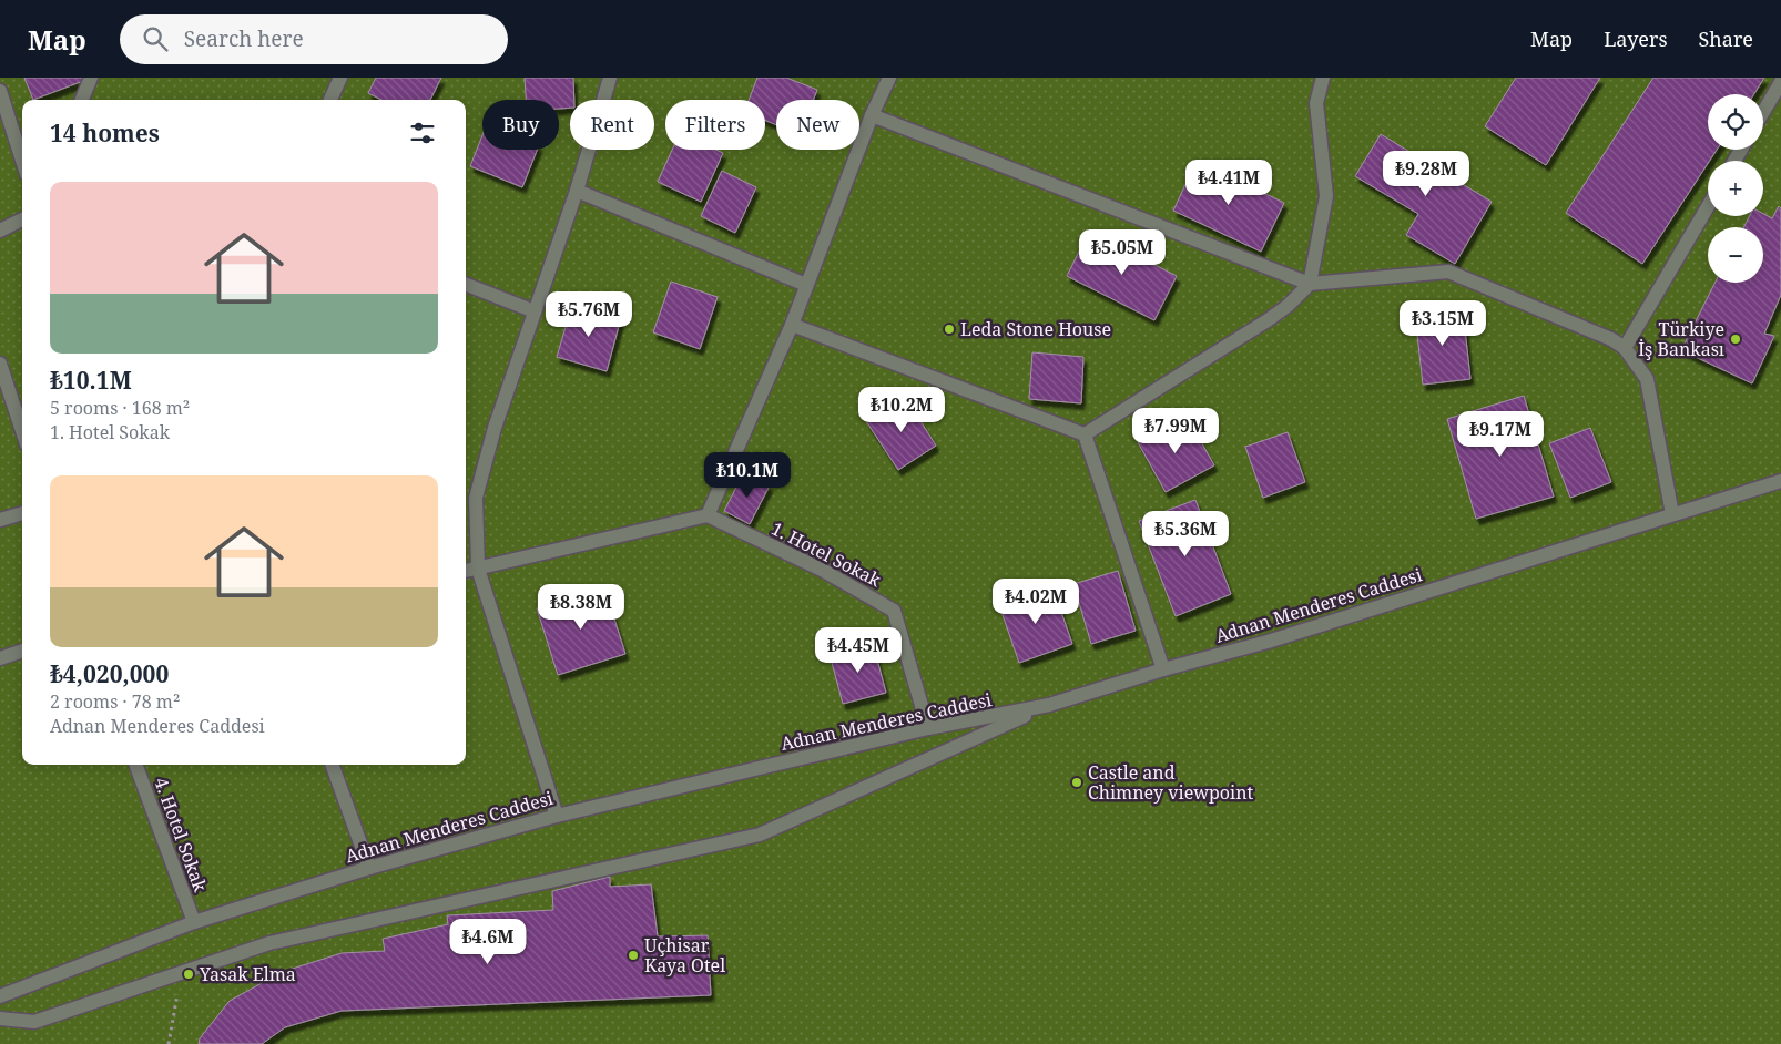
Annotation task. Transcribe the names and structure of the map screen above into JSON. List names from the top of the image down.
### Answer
{
  "streets": {
    "street": ["1. Hotel Sokak", "Adnan Menderes Caddesi", "4. Hotel Sokak"]
  },
  "crossings": [
    ["1. Hotel Sokak", "Adnan Menderes Caddesi"],
    ["Adnan Menderes Caddesi", "4. Hotel Sokak"]
  ],
  "places": [
    "Leda Stone House",
    "Türkiye İş Bankası",
    "Castle and Chimney viewpoint",
    "Uçhisar Kaya Otel",
    "Yasak Elma"
  ],
  "page": {
    "header": "Map",
    "search": "Search here",
    "nav": ["Map", "Layers", "Share"],
    "map_buttons": ["+", "−"],
    "chip": [
      "Buy",
      "Rent",
      "Filters",
      "New"
    ],
    "heading": "14 homes",
    "price": [
      "₺9.28M",
      "₺4.41M",
      "₺5.05M",
      "₺5.76M",
      "₺3.15M",
      "₺10.2M",
      "₺7.99M",
      "₺9.17M",
      "₺10.1M",
      "₺5.36M",
      "₺4.02M",
      "₺8.38M",
      "₺4.45M",
      "₺4.6M"
    ],
    "list": [
      {
        "name": "₺10.1M",
        "note": "5 rooms · 168 m² · 1. Hotel Sokak"
      },
      {
        "name": "₺4,020,000",
        "note": "2 rooms · 78 m² · Adnan Menderes Caddesi"
      }
    ]
  }
}
